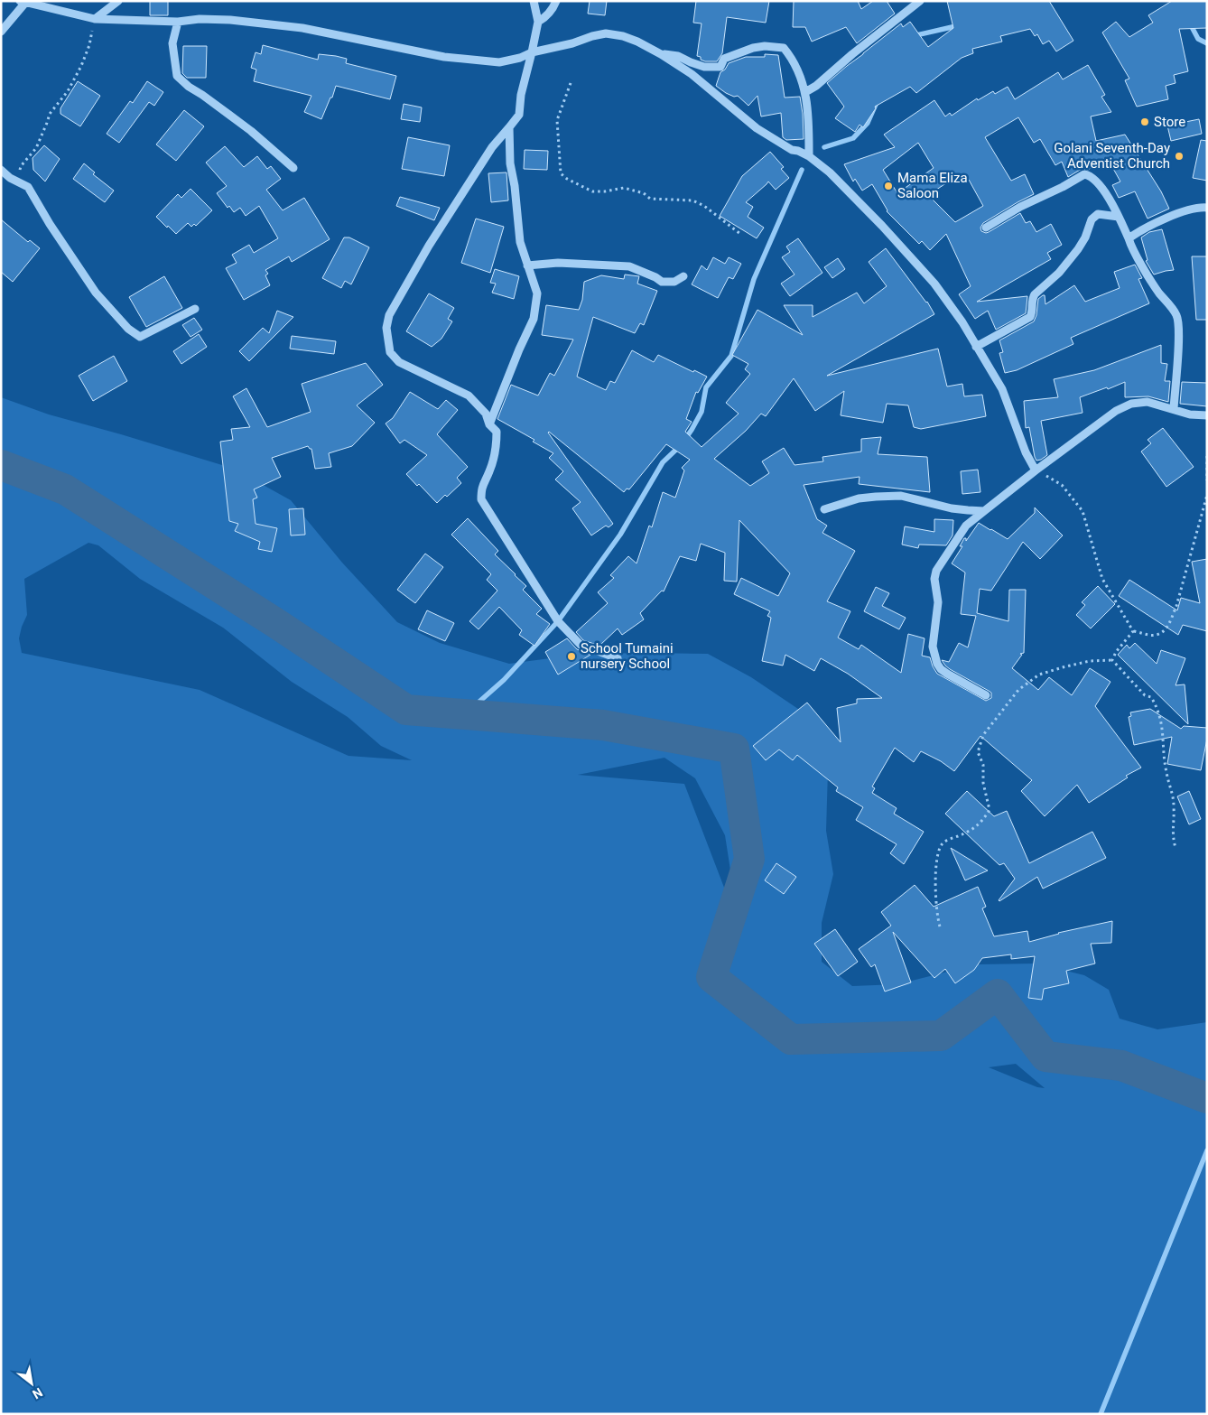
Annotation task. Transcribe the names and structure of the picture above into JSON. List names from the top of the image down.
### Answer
{
  "places": [
    "Store",
    "Golani Seventh-Day Adventist Church",
    "Mama Eliza Saloon",
    "School Tumaini nursery School"
  ],
  "north": "bottom right"
}
